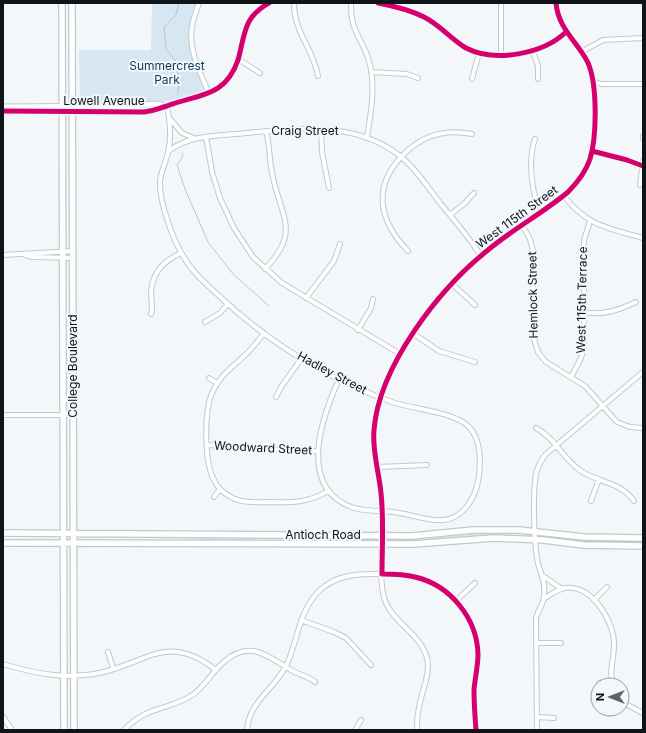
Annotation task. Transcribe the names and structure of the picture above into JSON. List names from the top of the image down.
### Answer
{
  "streets": {
    "main road": ["College Boulevard", "Antioch Road"],
    "street": [
      "Lowell Avenue",
      "Craig Street",
      "West 115th Street",
      "Hemlock Street",
      "West 115th Terrace",
      "Hadley Street",
      "Woodward Street"
    ]
  },
  "crossings": [
    ["Lowell Avenue", "College Boulevard"],
    ["Lowell Avenue", "Hadley Street"],
    ["Craig Street", "West 115th Street"],
    ["Craig Street", "Hadley Street"],
    ["West 115th Street", "Hemlock Street"],
    ["West 115th Street", "Hadley Street"],
    ["West 115th Street", "Antioch Road"],
    ["Hemlock Street", "West 115th Terrace"],
    ["College Boulevard", "Antioch Road"]
  ],
  "parks": ["Summercrest Park"],
  "north": "left"
}
